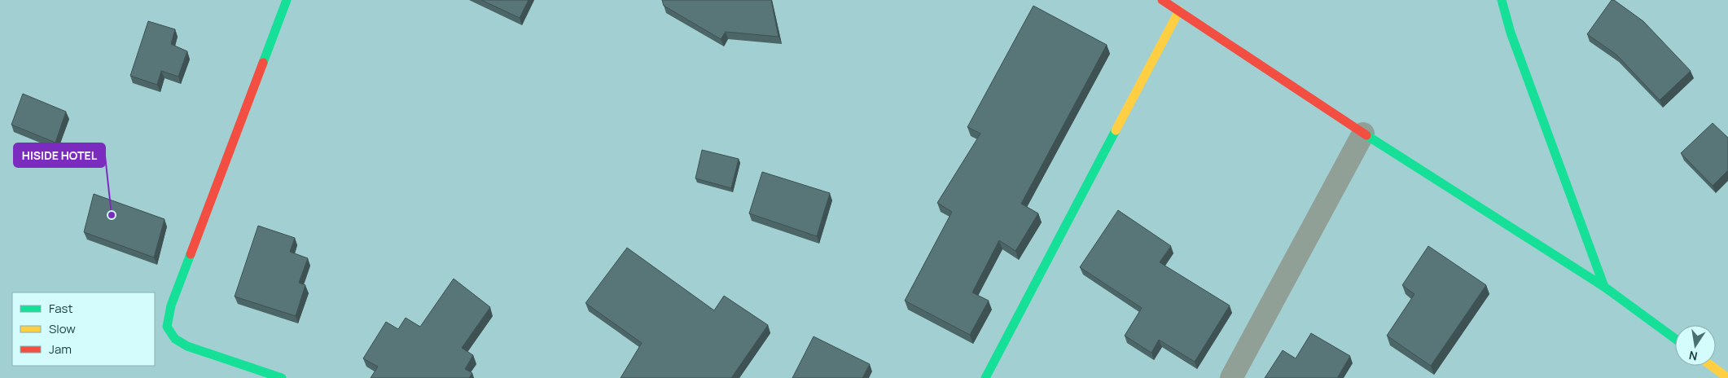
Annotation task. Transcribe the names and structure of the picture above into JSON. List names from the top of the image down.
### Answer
{
  "places": ["HISIDE HOTEL"],
  "legend": ["Fast", "Slow", "Jam"],
  "north": "bottom"
}
